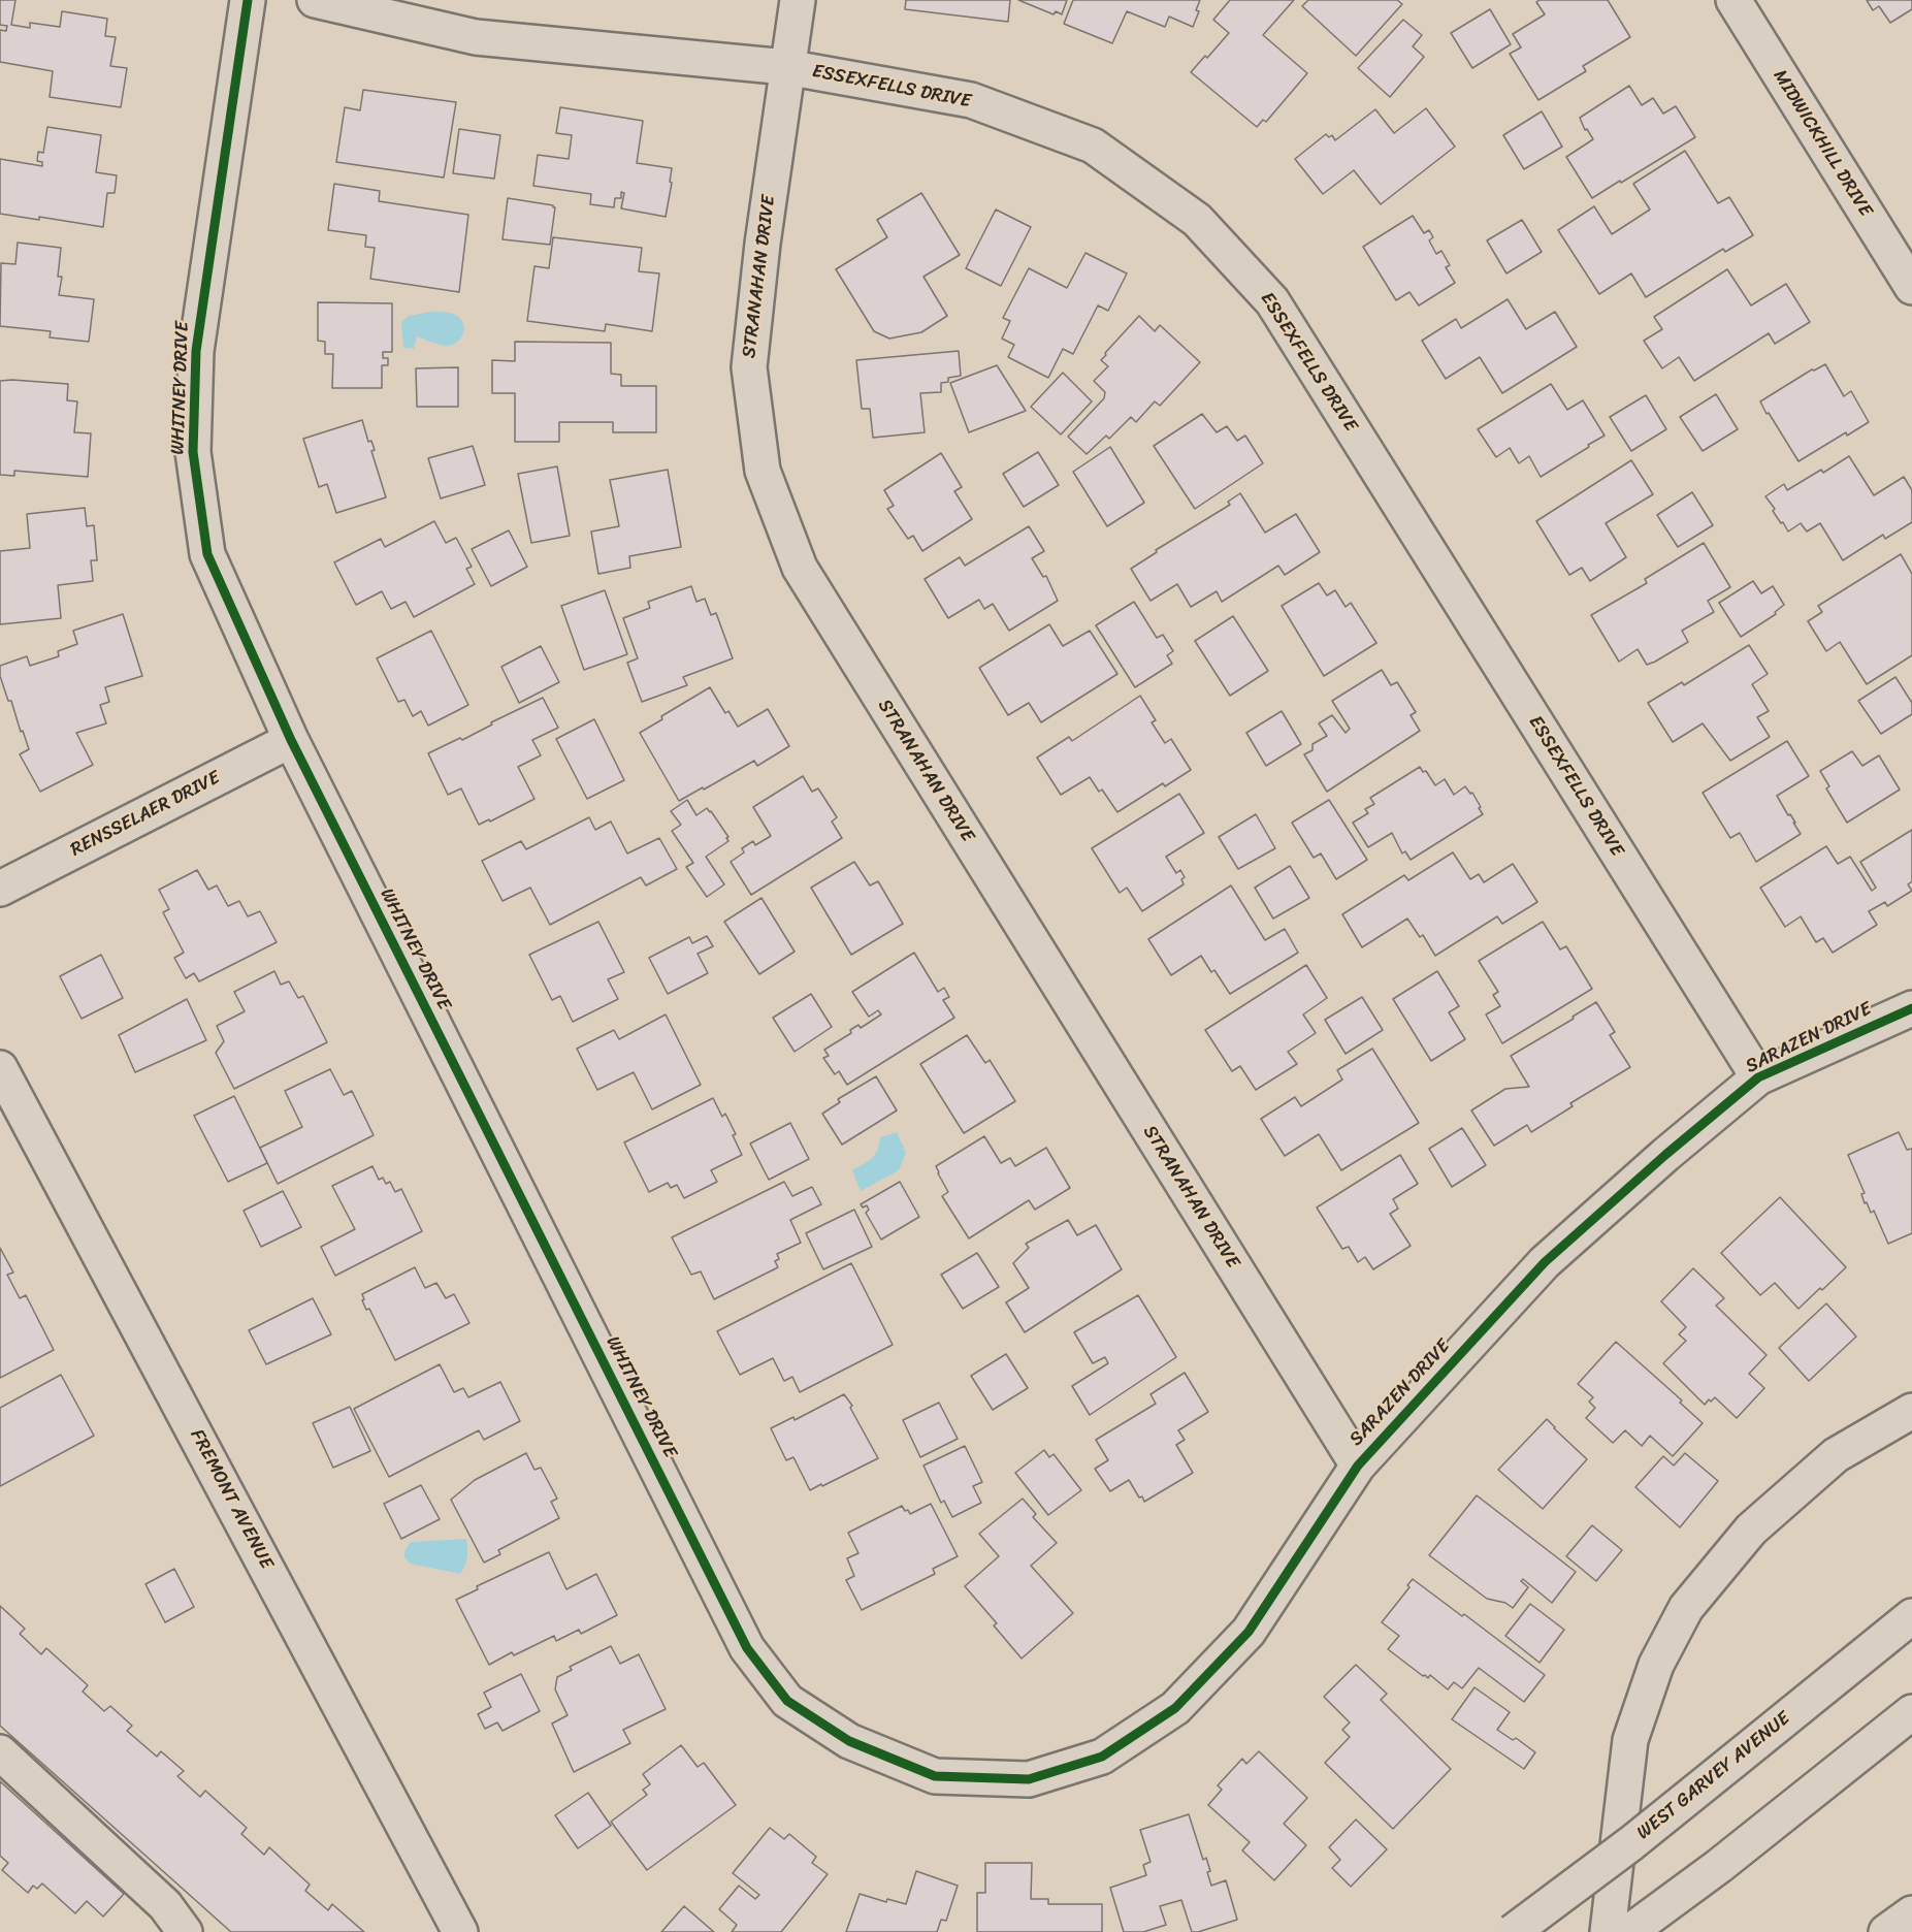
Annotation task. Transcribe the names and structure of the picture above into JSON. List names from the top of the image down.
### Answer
{
  "streets": {
    "street": [
      "ESSEXFELLS DRIVE",
      "MIDWICKHILL DRIVE",
      "STRANAHAN DRIVE",
      "WHITNEY DRIVE",
      "RENSSELAER DRIVE",
      "SARAZEN DRIVE",
      "FREMONT AVENUE",
      "WEST GARVEY AVENUE"
    ]
  },
  "crossings": [
    ["ESSEXFELLS DRIVE", "STRANAHAN DRIVE"],
    ["ESSEXFELLS DRIVE", "SARAZEN DRIVE"],
    ["STRANAHAN DRIVE", "SARAZEN DRIVE"],
    ["WHITNEY DRIVE", "RENSSELAER DRIVE"],
    ["WHITNEY DRIVE", "SARAZEN DRIVE"]
  ]
}
